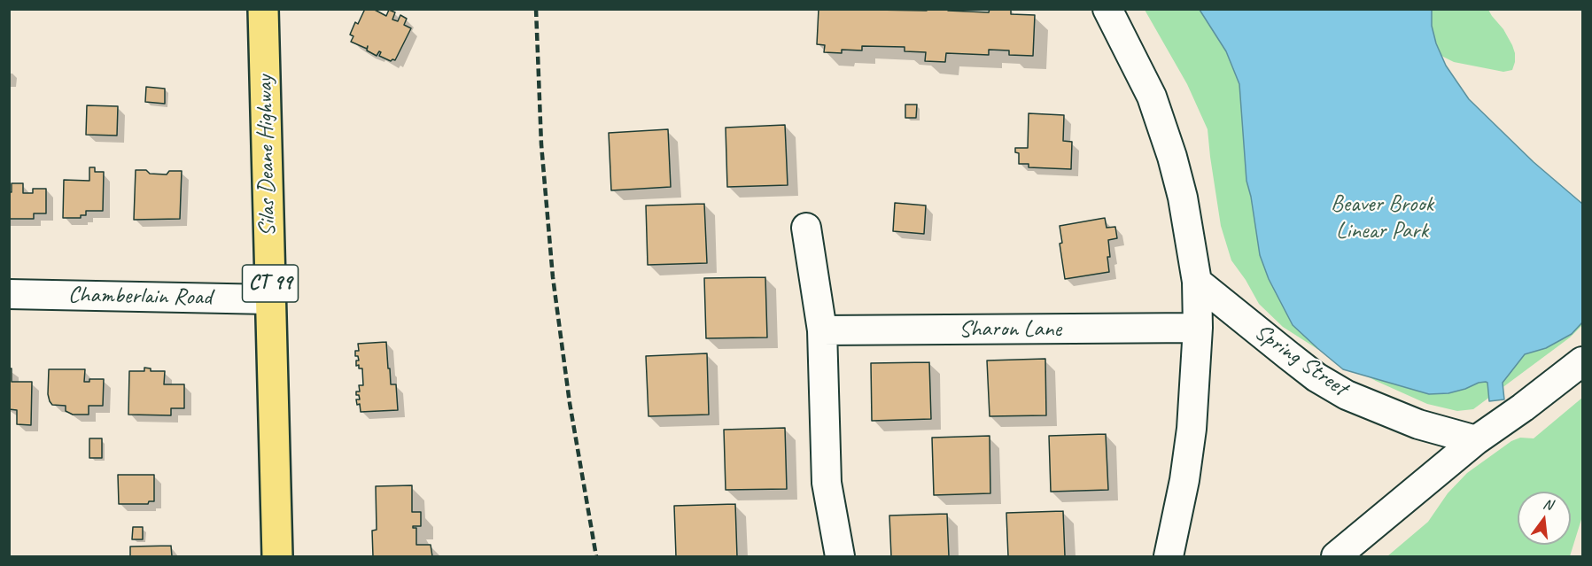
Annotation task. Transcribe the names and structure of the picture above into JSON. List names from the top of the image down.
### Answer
{
  "streets": {
    "main road": ["Silas Deane Highway", "CT 99"],
    "street": ["Chamberlain Road", "Sharon Lane", "Spring Street"]
  },
  "crossings": [
    ["Silas Deane Highway", "Chamberlain Road"]
  ],
  "parks": ["Beaver Brook Linear Park"],
  "north": "top"
}
